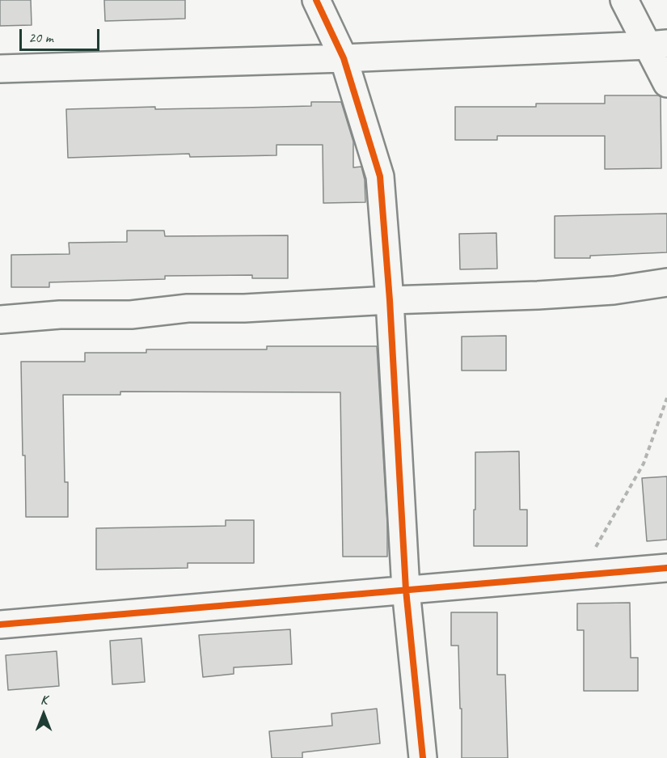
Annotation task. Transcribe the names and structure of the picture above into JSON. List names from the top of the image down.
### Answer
{
  "scale_bar": "20 m",
  "north": "top"
}
